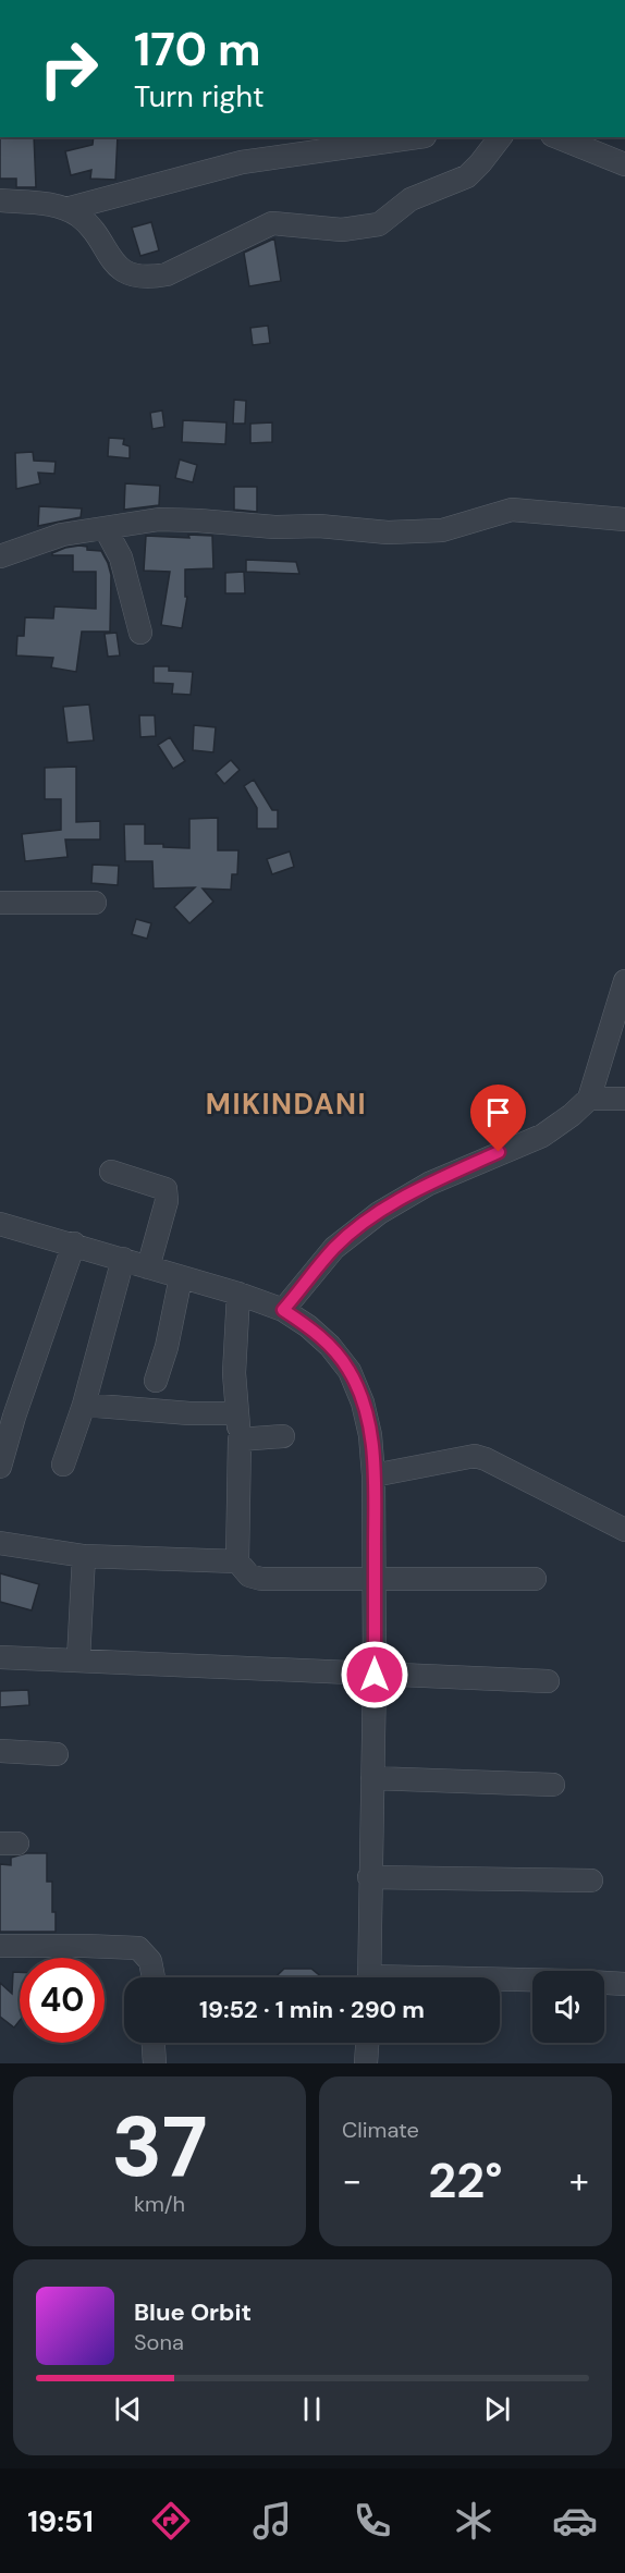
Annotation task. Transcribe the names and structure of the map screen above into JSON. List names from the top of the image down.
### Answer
{
  "districts": ["MIKINDANI"],
  "page": {
    "turn": ["170 m", "Turn right"],
    "limit": "40",
    "trip": "19:52 · 1 min · 290 m",
    "tile": [
      ["37", "km/h"],
      "Climate"
    ],
    "heat": ["−", "22°", "+"],
    "song": ["Blue Orbit", "Sona"],
    "tabs": "19:51"
  }
}
